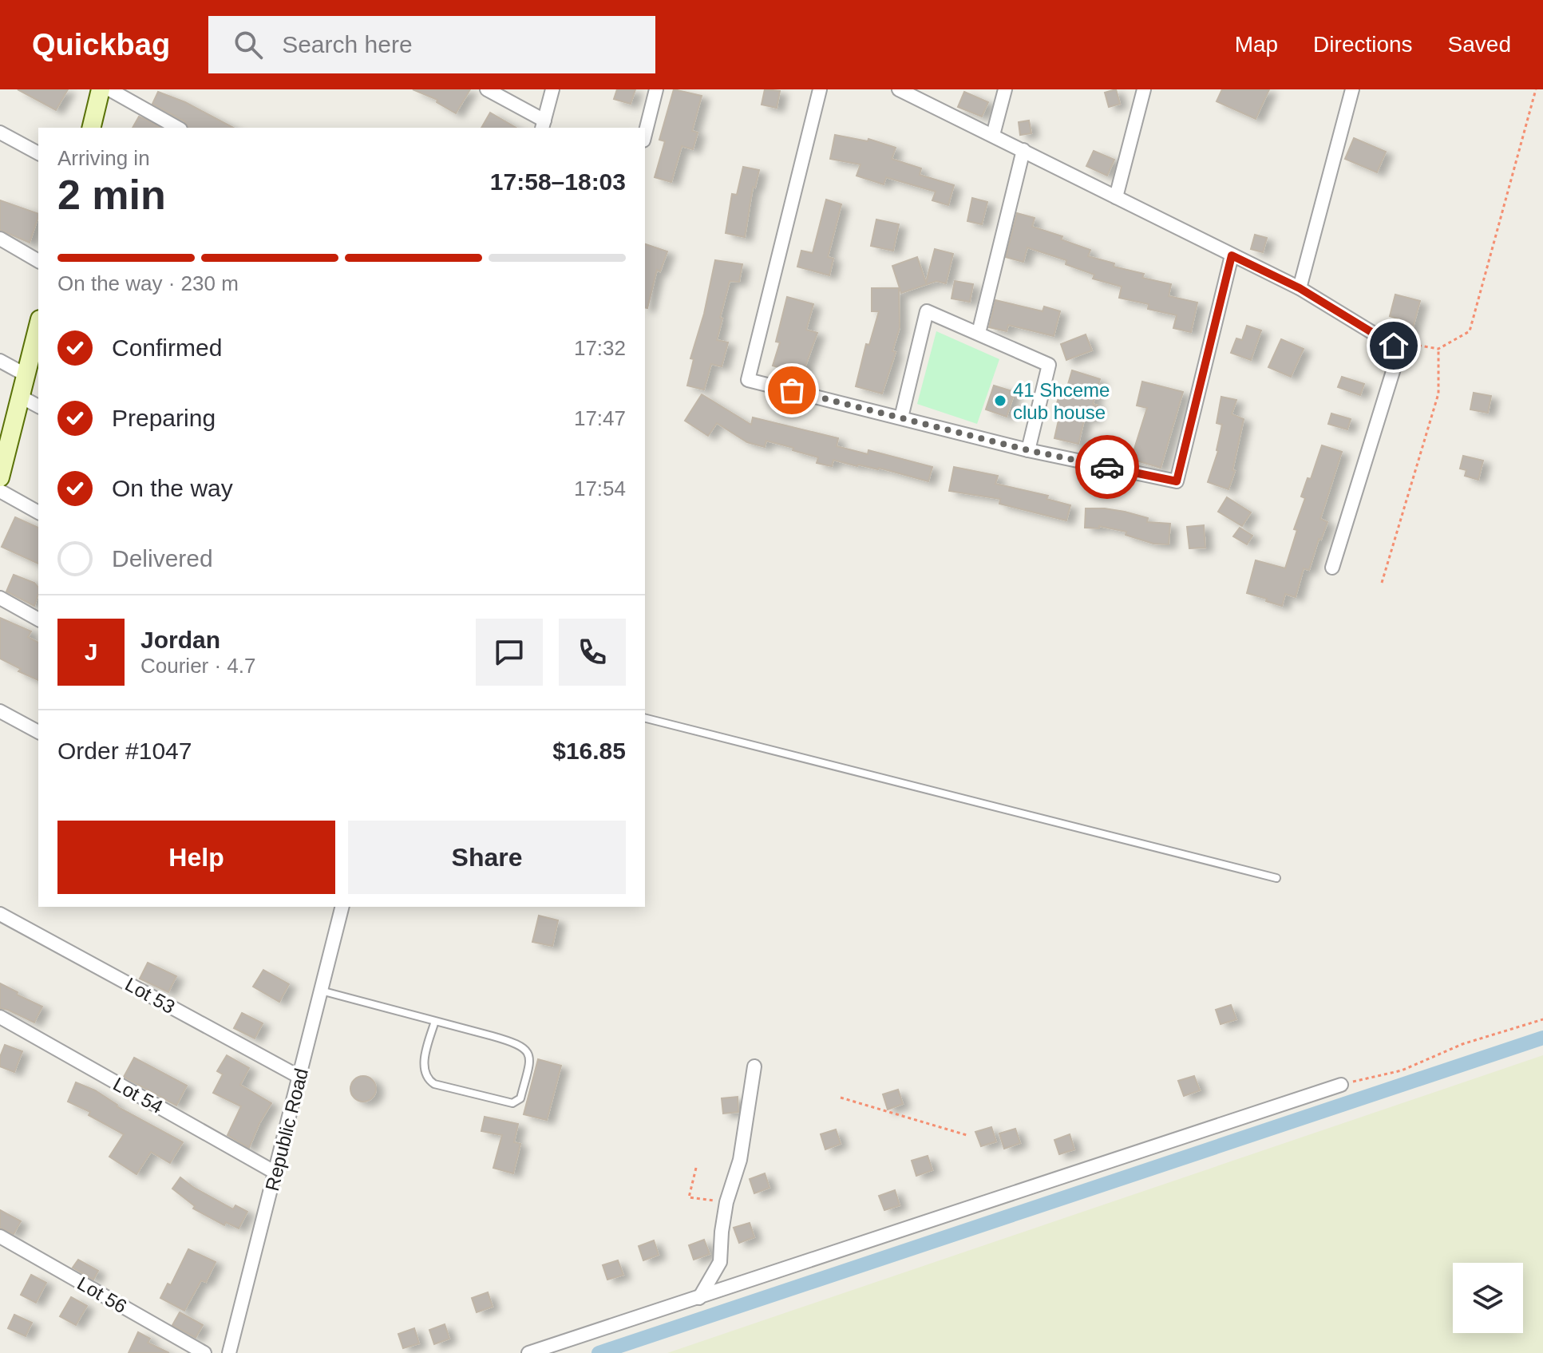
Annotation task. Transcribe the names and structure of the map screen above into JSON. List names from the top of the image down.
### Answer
{
  "streets": {
    "street": [
      "Lot 53",
      "Lot 54",
      "Republic Road",
      "Lot 56"
    ]
  },
  "crossings": [
    ["Lot 53", "Republic Road"],
    ["Lot 54", "Republic Road"]
  ],
  "places": ["41 Shceme club house"],
  "page": {
    "header": "Quickbag",
    "search": "Search here",
    "nav": ["Map", "Directions", "Saved"],
    "heading": ["2 min", "Arriving in", "17:58–18:03"],
    "panel": [
      "Jordan",
      "Courier · 4.7",
      "Order #1047",
      "$16.85"
    ],
    "bar": "On the way · 230 m",
    "list": [
      ["Confirmed", "17:32"],
      ["Preparing", "17:47"],
      ["On the way", "17:54"],
      "Delivered"
    ],
    "round": "J",
    "buttons": ["Help", "Share"]
  }
}
